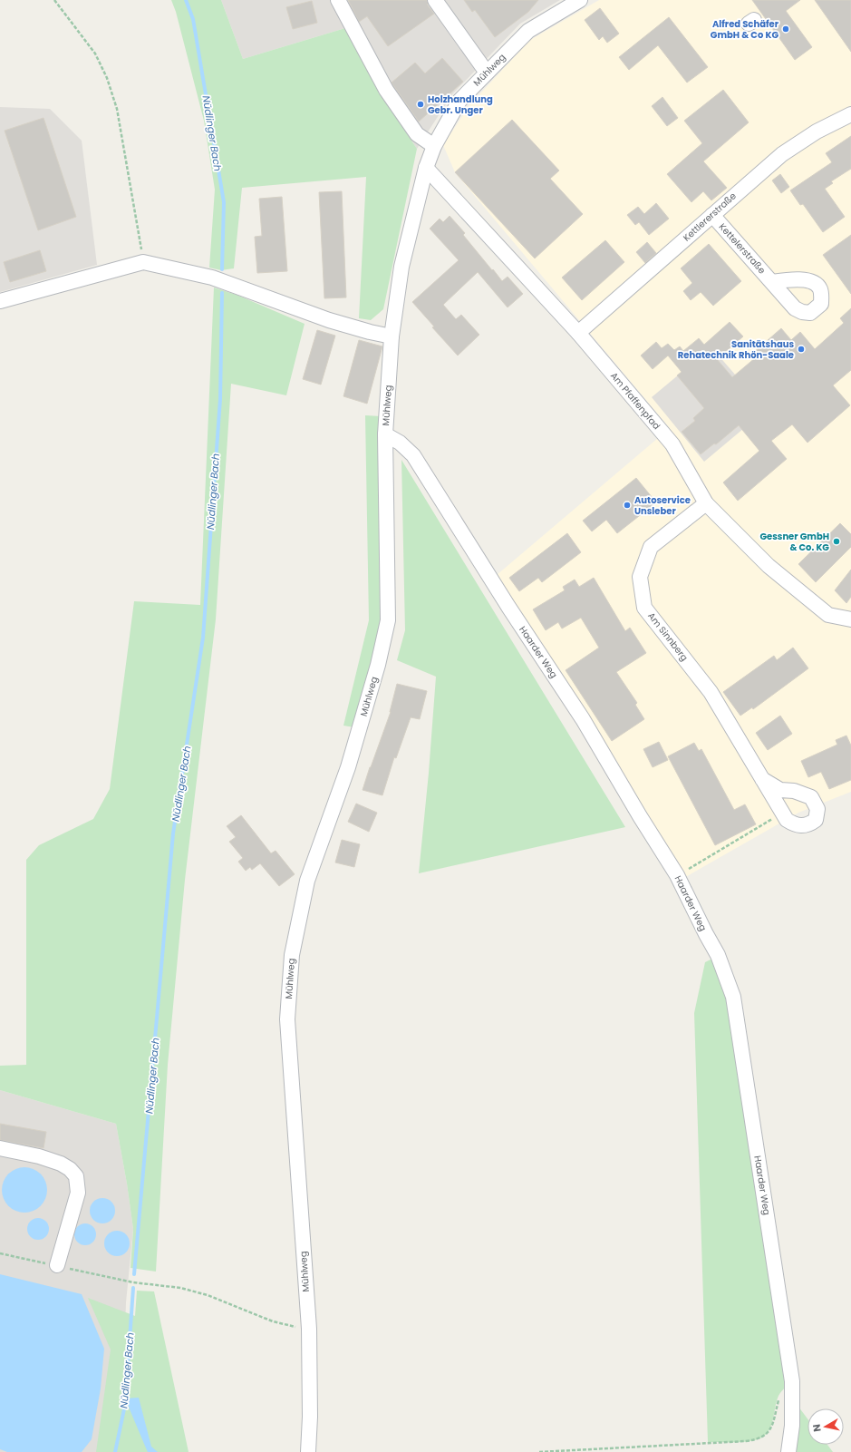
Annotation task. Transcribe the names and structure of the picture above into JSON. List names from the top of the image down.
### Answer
{
  "streets": {
    "street": [
      "Mühlweg",
      "Kettlererstraße",
      "Kettelerstraße",
      "Am Pfaffenpfad",
      "Am Sinnberg",
      "Haarder Weg"
    ]
  },
  "crossings": [
    ["Mühlweg", "Am Pfaffenpfad"],
    ["Mühlweg", "Haarder Weg"],
    ["Kettlererstraße", "Kettelerstraße"],
    ["Kettlererstraße", "Am Pfaffenpfad"],
    ["Am Pfaffenpfad", "Am Sinnberg"]
  ],
  "water": ["Nüdlinger Bach"],
  "places": [
    "Alfred Schäfer GmbH & Co KG",
    "Holzhandlung Gebr. Unger",
    "Sanitätshaus Rehatechnik Rhön-Saale",
    "Autoservice Unsleber",
    "Gessner GmbH & Co. KG"
  ],
  "north": "left"
}
